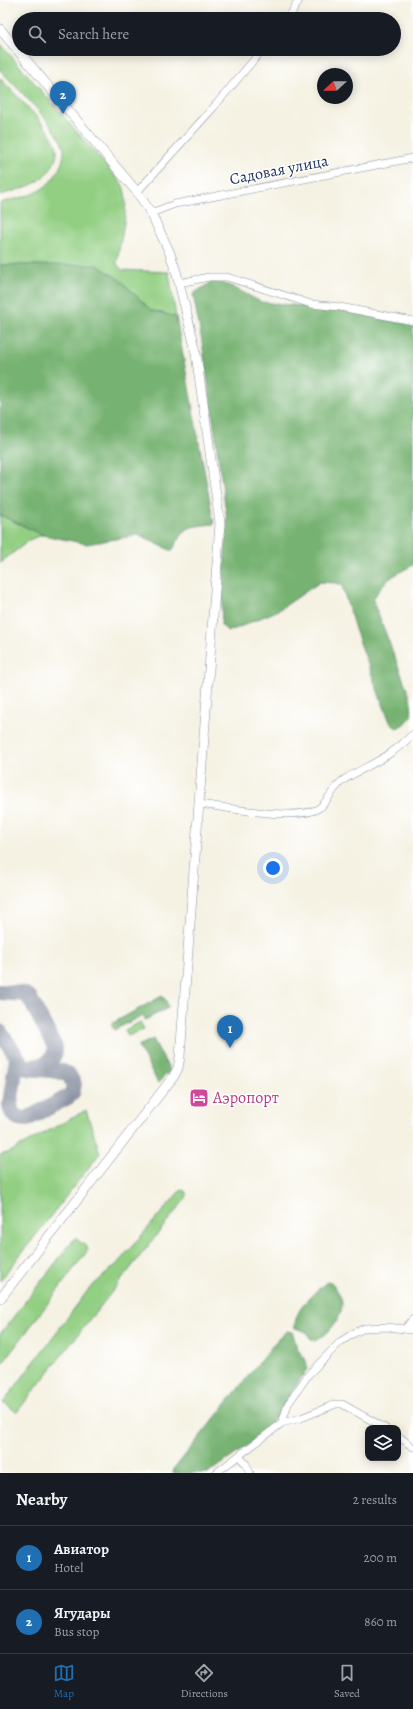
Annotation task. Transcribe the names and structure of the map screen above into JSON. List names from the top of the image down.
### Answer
{
  "streets": {
    "street": ["Садовая улица"]
  },
  "places": {
    "hotel": ["Аэропорт"]
  },
  "north": "left",
  "page": {
    "search": "Search here",
    "pins": ["2", "1"],
    "heading": ["Nearby", "2 results"],
    "list": [
      {
        "mark": "1",
        "name": "Авиатор",
        "note": "Hotel",
        "value": "200 m"
      },
      {
        "mark": "2",
        "name": "Ягудары",
        "note": "Bus stop",
        "value": "860 m"
      }
    ],
    "nav": ["Map", "Directions", "Saved"]
  }
}
